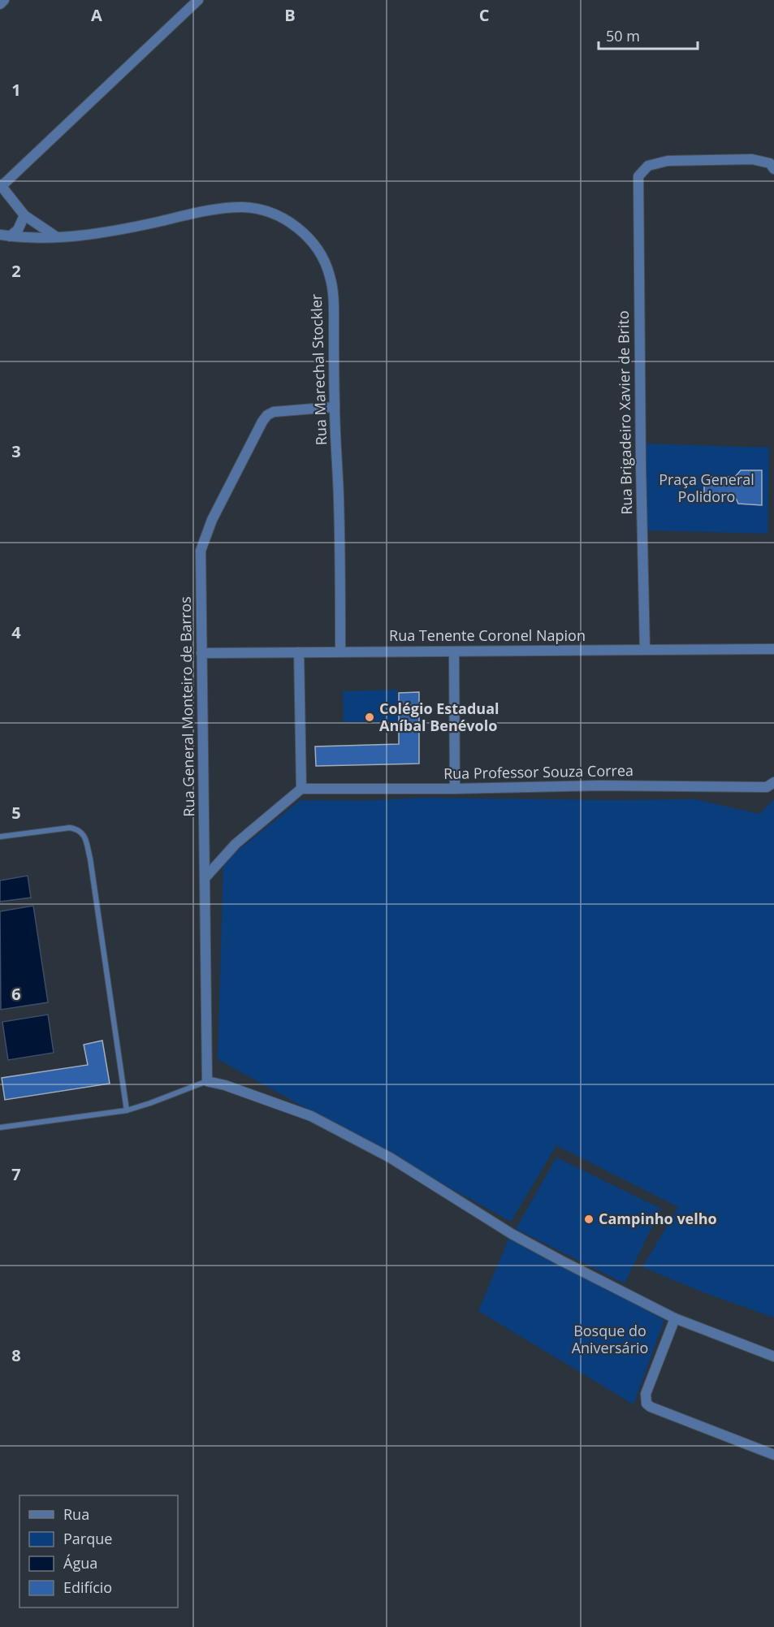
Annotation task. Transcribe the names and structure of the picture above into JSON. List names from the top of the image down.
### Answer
{
  "streets": {
    "street": [
      "Rua Marechal Stockler",
      "Rua Brigadeiro Xavier de Brito",
      "Rua Tenente Coronel Napion",
      "Rua General Monteiro de Barros",
      "Rua Professor Souza Correa"
    ]
  },
  "crossings": [
    ["Rua Marechal Stockler", "Rua Tenente Coronel Napion"],
    ["Rua Marechal Stockler", "Rua General Monteiro de Barros"],
    ["Rua Brigadeiro Xavier de Brito", "Rua Tenente Coronel Napion"],
    ["Rua Tenente Coronel Napion", "Rua General Monteiro de Barros"]
  ],
  "parks": ["Praça General Polidoro", "Bosque do Aniversário"],
  "places": ["Colégio Estadual Aníbal Benévolo", "Campinho velho"],
  "legend": [
    "Rua",
    "Parque",
    "Água",
    "Edifício"
  ],
  "scale_bar": "50 m",
  "grid": {
    "columns": ["A", "B", "C"],
    "rows": [
      "1",
      "2",
      "3",
      "4",
      "5",
      "6",
      "7",
      "8"
    ]
  }
}
